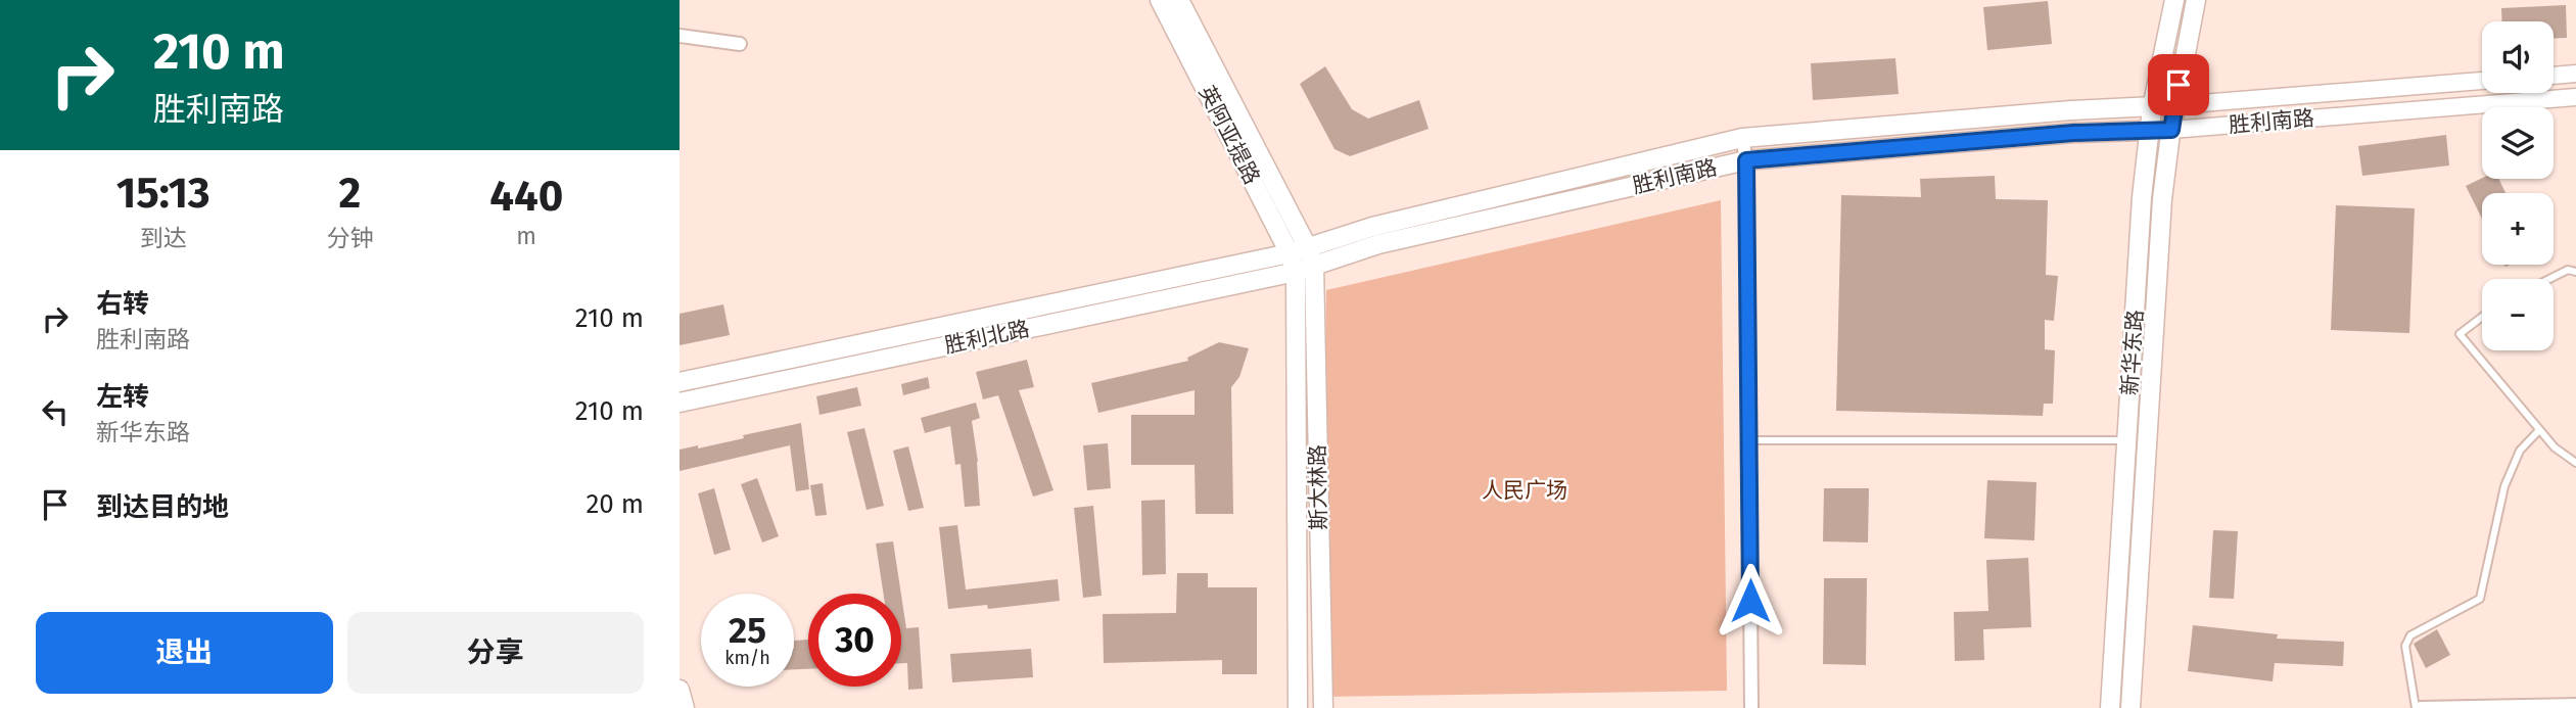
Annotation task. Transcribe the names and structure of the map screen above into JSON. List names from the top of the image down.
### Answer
{
  "streets": {
    "main road": [
      "胜利南路",
      "英阿亚提路",
      "胜利北路",
      "新华东路",
      "斯大林路"
    ]
  },
  "crossings": [
    ["胜利南路", "英阿亚提路"],
    ["胜利南路", "胜利北路"],
    ["胜利南路", "新华东路"],
    ["胜利南路", "斯大林路"],
    ["英阿亚提路", "胜利北路"],
    ["英阿亚提路", "斯大林路"],
    ["胜利北路", "斯大林路"]
  ],
  "parks": ["人民广场"],
  "page": {
    "turn": ["210 m", "胜利南路"],
    "map_buttons": ["+", "−"],
    "eta": [
      "15:13",
      "到达",
      "2",
      "分钟",
      "440",
      "m"
    ],
    "list": [
      {
        "name": "右转",
        "note": "胜利南路",
        "value": "210 m"
      },
      {
        "name": "左转",
        "note": "新华东路",
        "value": "210 m"
      },
      {
        "name": "到达目的地",
        "value": "20 m"
      }
    ],
    "speed": "25 km/h",
    "limit": "30",
    "buttons": ["退出", "分享"]
  }
}
